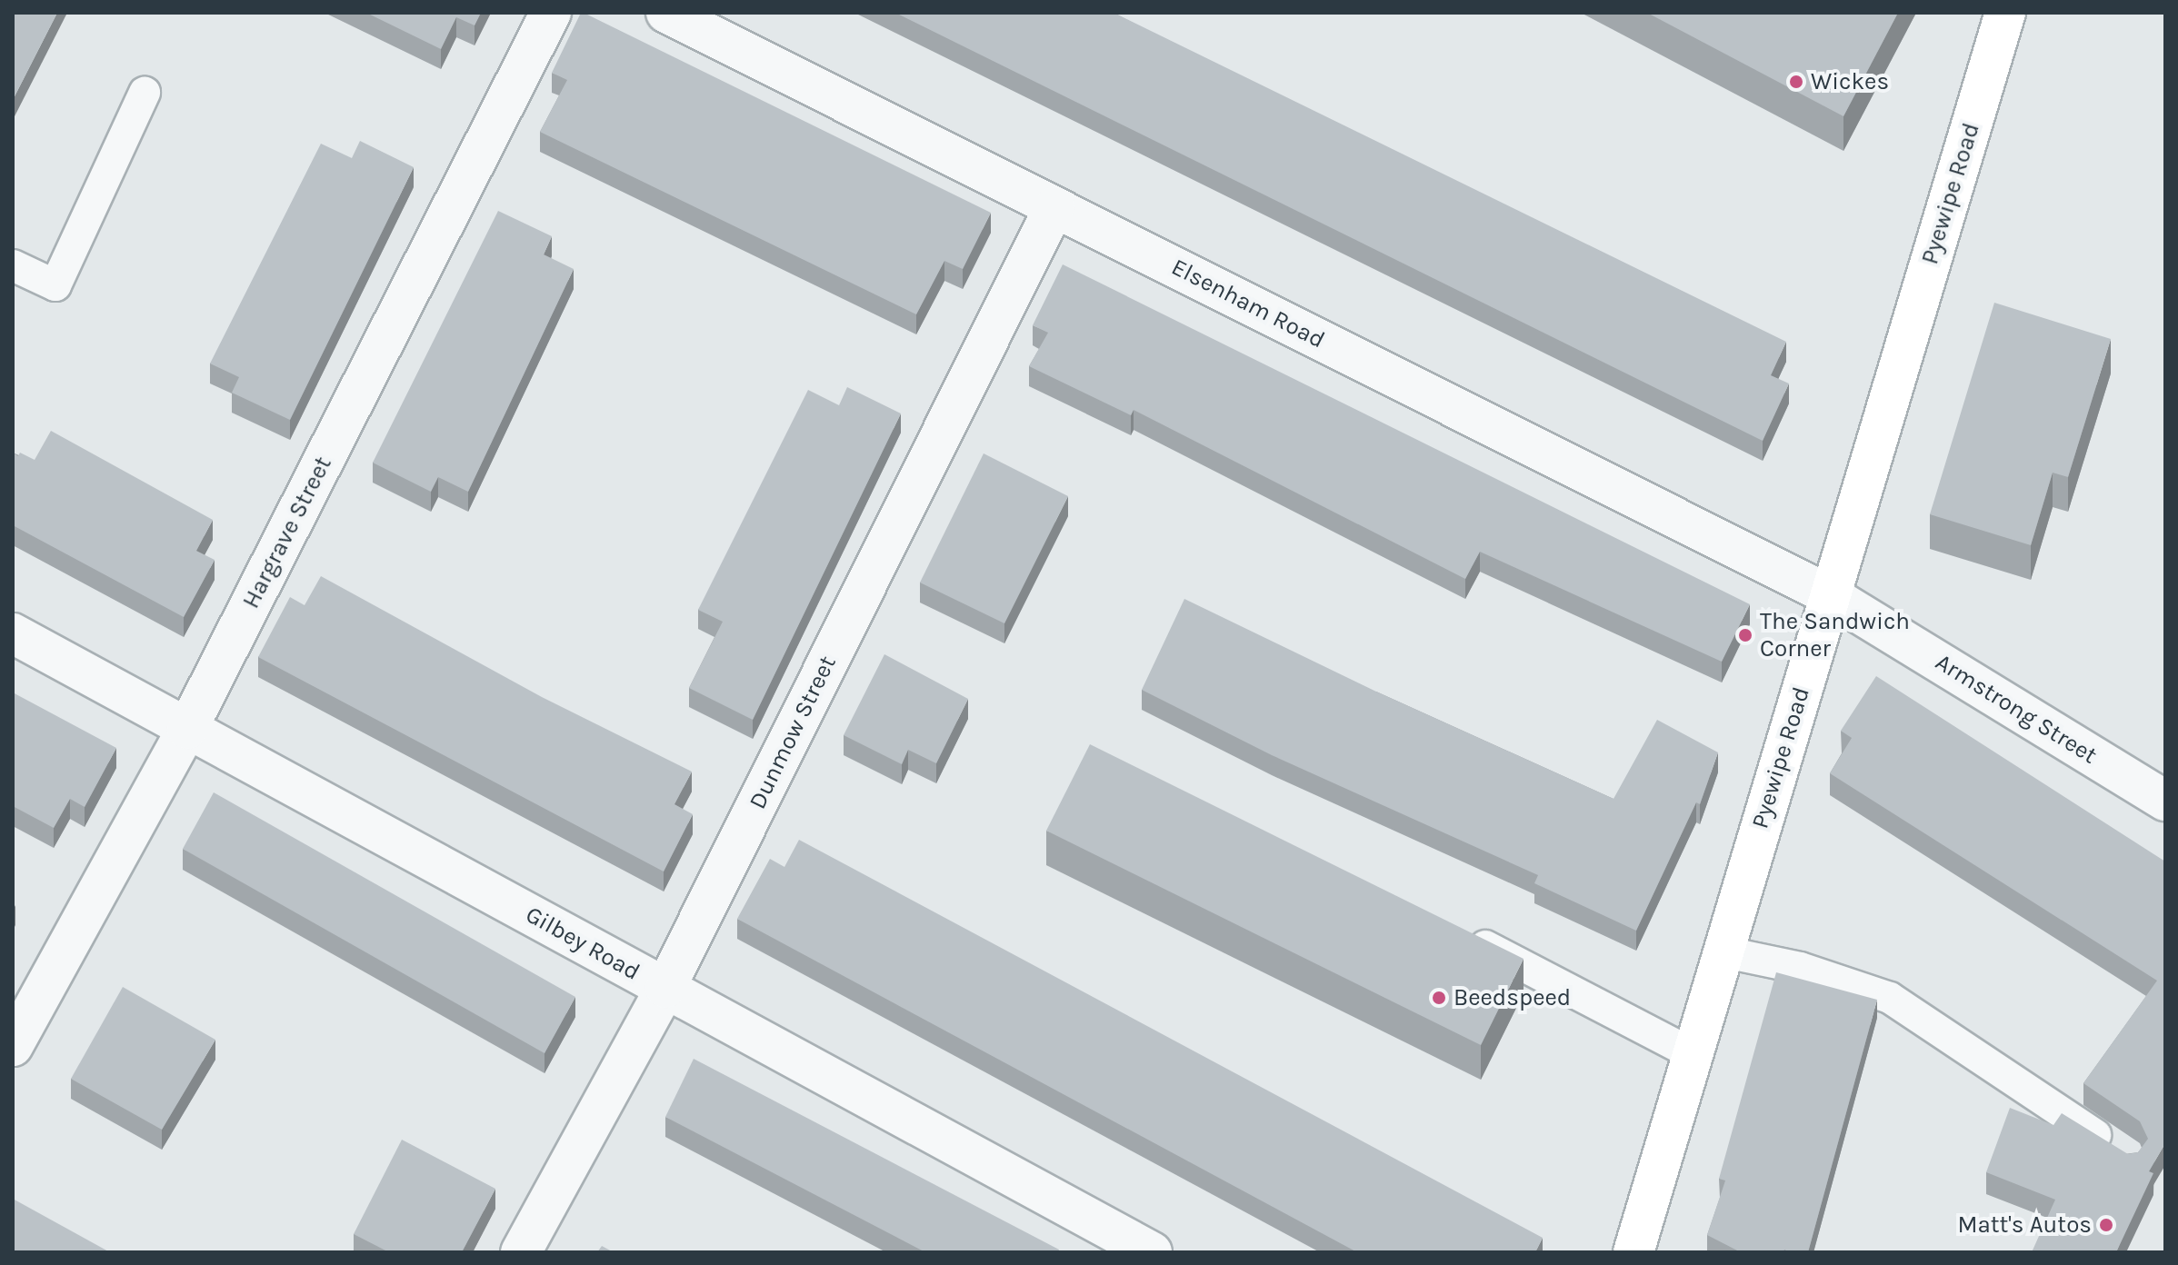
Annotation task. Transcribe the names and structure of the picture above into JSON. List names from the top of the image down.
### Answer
{
  "streets": {
    "street": [
      "Pyewipe Road",
      "Elsenham Road",
      "Hargrave Street",
      "Armstrong Street",
      "Dunmow Street",
      "Gilbey Road"
    ]
  },
  "crossings": [
    ["Pyewipe Road", "Elsenham Road"],
    ["Pyewipe Road", "Armstrong Street"],
    ["Elsenham Road", "Armstrong Street"],
    ["Elsenham Road", "Dunmow Street"],
    ["Hargrave Street", "Gilbey Road"],
    ["Dunmow Street", "Gilbey Road"]
  ],
  "places": [
    "Wickes",
    "The Sandwich Corner",
    "Beedspeed",
    "Matt's Autos"
  ]
}
